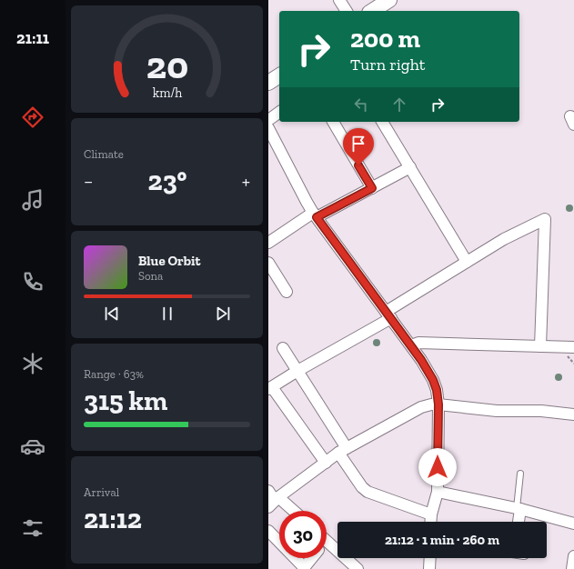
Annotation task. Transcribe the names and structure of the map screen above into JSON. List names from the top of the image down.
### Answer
{
  "page": {
    "tabs": "21:11",
    "turn": ["200 m", "Turn right"],
    "tile": [
      "Climate",
      ["Range · 63%", "315 km"],
      ["Arrival", "21:12"]
    ],
    "heat": ["−", "23°", "+"],
    "song": ["Blue Orbit", "Sona"],
    "limit": "30",
    "trip": "21:12 · 1 min · 260 m",
    "gauge": ["20", "km/h"]
  }
}
